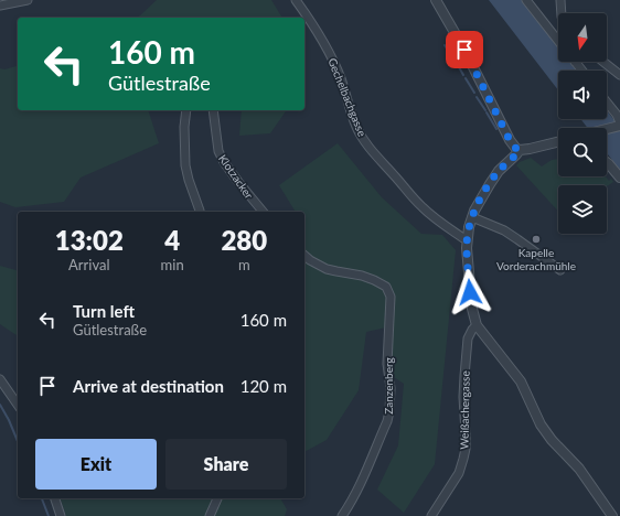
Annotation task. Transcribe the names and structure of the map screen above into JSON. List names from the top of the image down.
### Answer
{
  "streets": {
    "street": [
      "Gechelbachgasse",
      "Klotzacker",
      "Zanzenberg",
      "Weißachergasse"
    ]
  },
  "places": ["Kapelle Vorderachmühle"],
  "north": "bottom",
  "page": {
    "turn": ["160 m", "Gütlestraße"],
    "eta": [
      "13:02",
      "Arrival",
      "4",
      "min",
      "280",
      "m"
    ],
    "list": [
      {
        "name": "Turn left",
        "note": "Gütlestraße",
        "value": "160 m"
      },
      {
        "name": "Arrive at destination",
        "value": "120 m"
      }
    ],
    "buttons": ["Exit", "Share"]
  }
}
